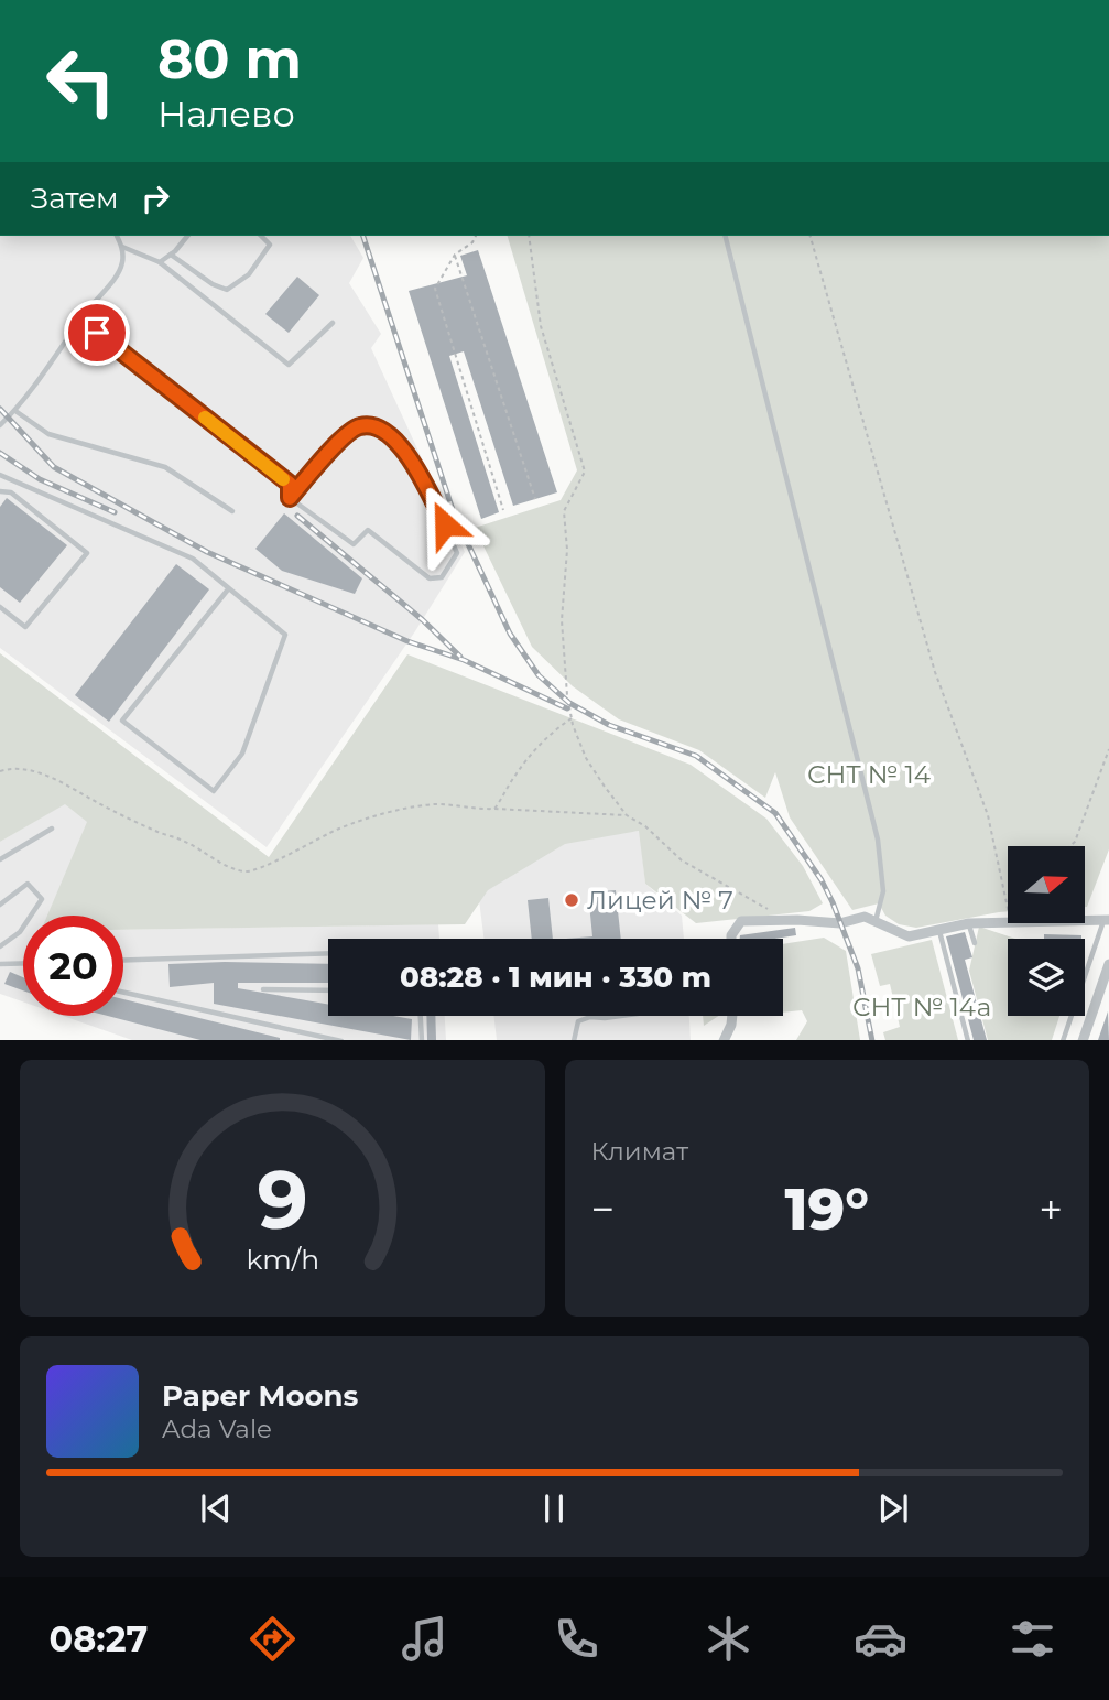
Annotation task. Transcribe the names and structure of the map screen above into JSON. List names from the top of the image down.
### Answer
{
  "parks": ["СНТ № 14", "СНТ № 14а"],
  "places": ["Лицей № 7"],
  "north": "right",
  "page": {
    "turn": ["80 m", "Налево"],
    "then": "Затем",
    "limit": "20",
    "trip": "08:28 · 1 мин · 330 m",
    "tile": "Климат",
    "heat": ["−", "19°", "+"],
    "song": ["Paper Moons", "Ada Vale"],
    "tabs": "08:27",
    "gauge": ["9", "km/h"]
  }
}
